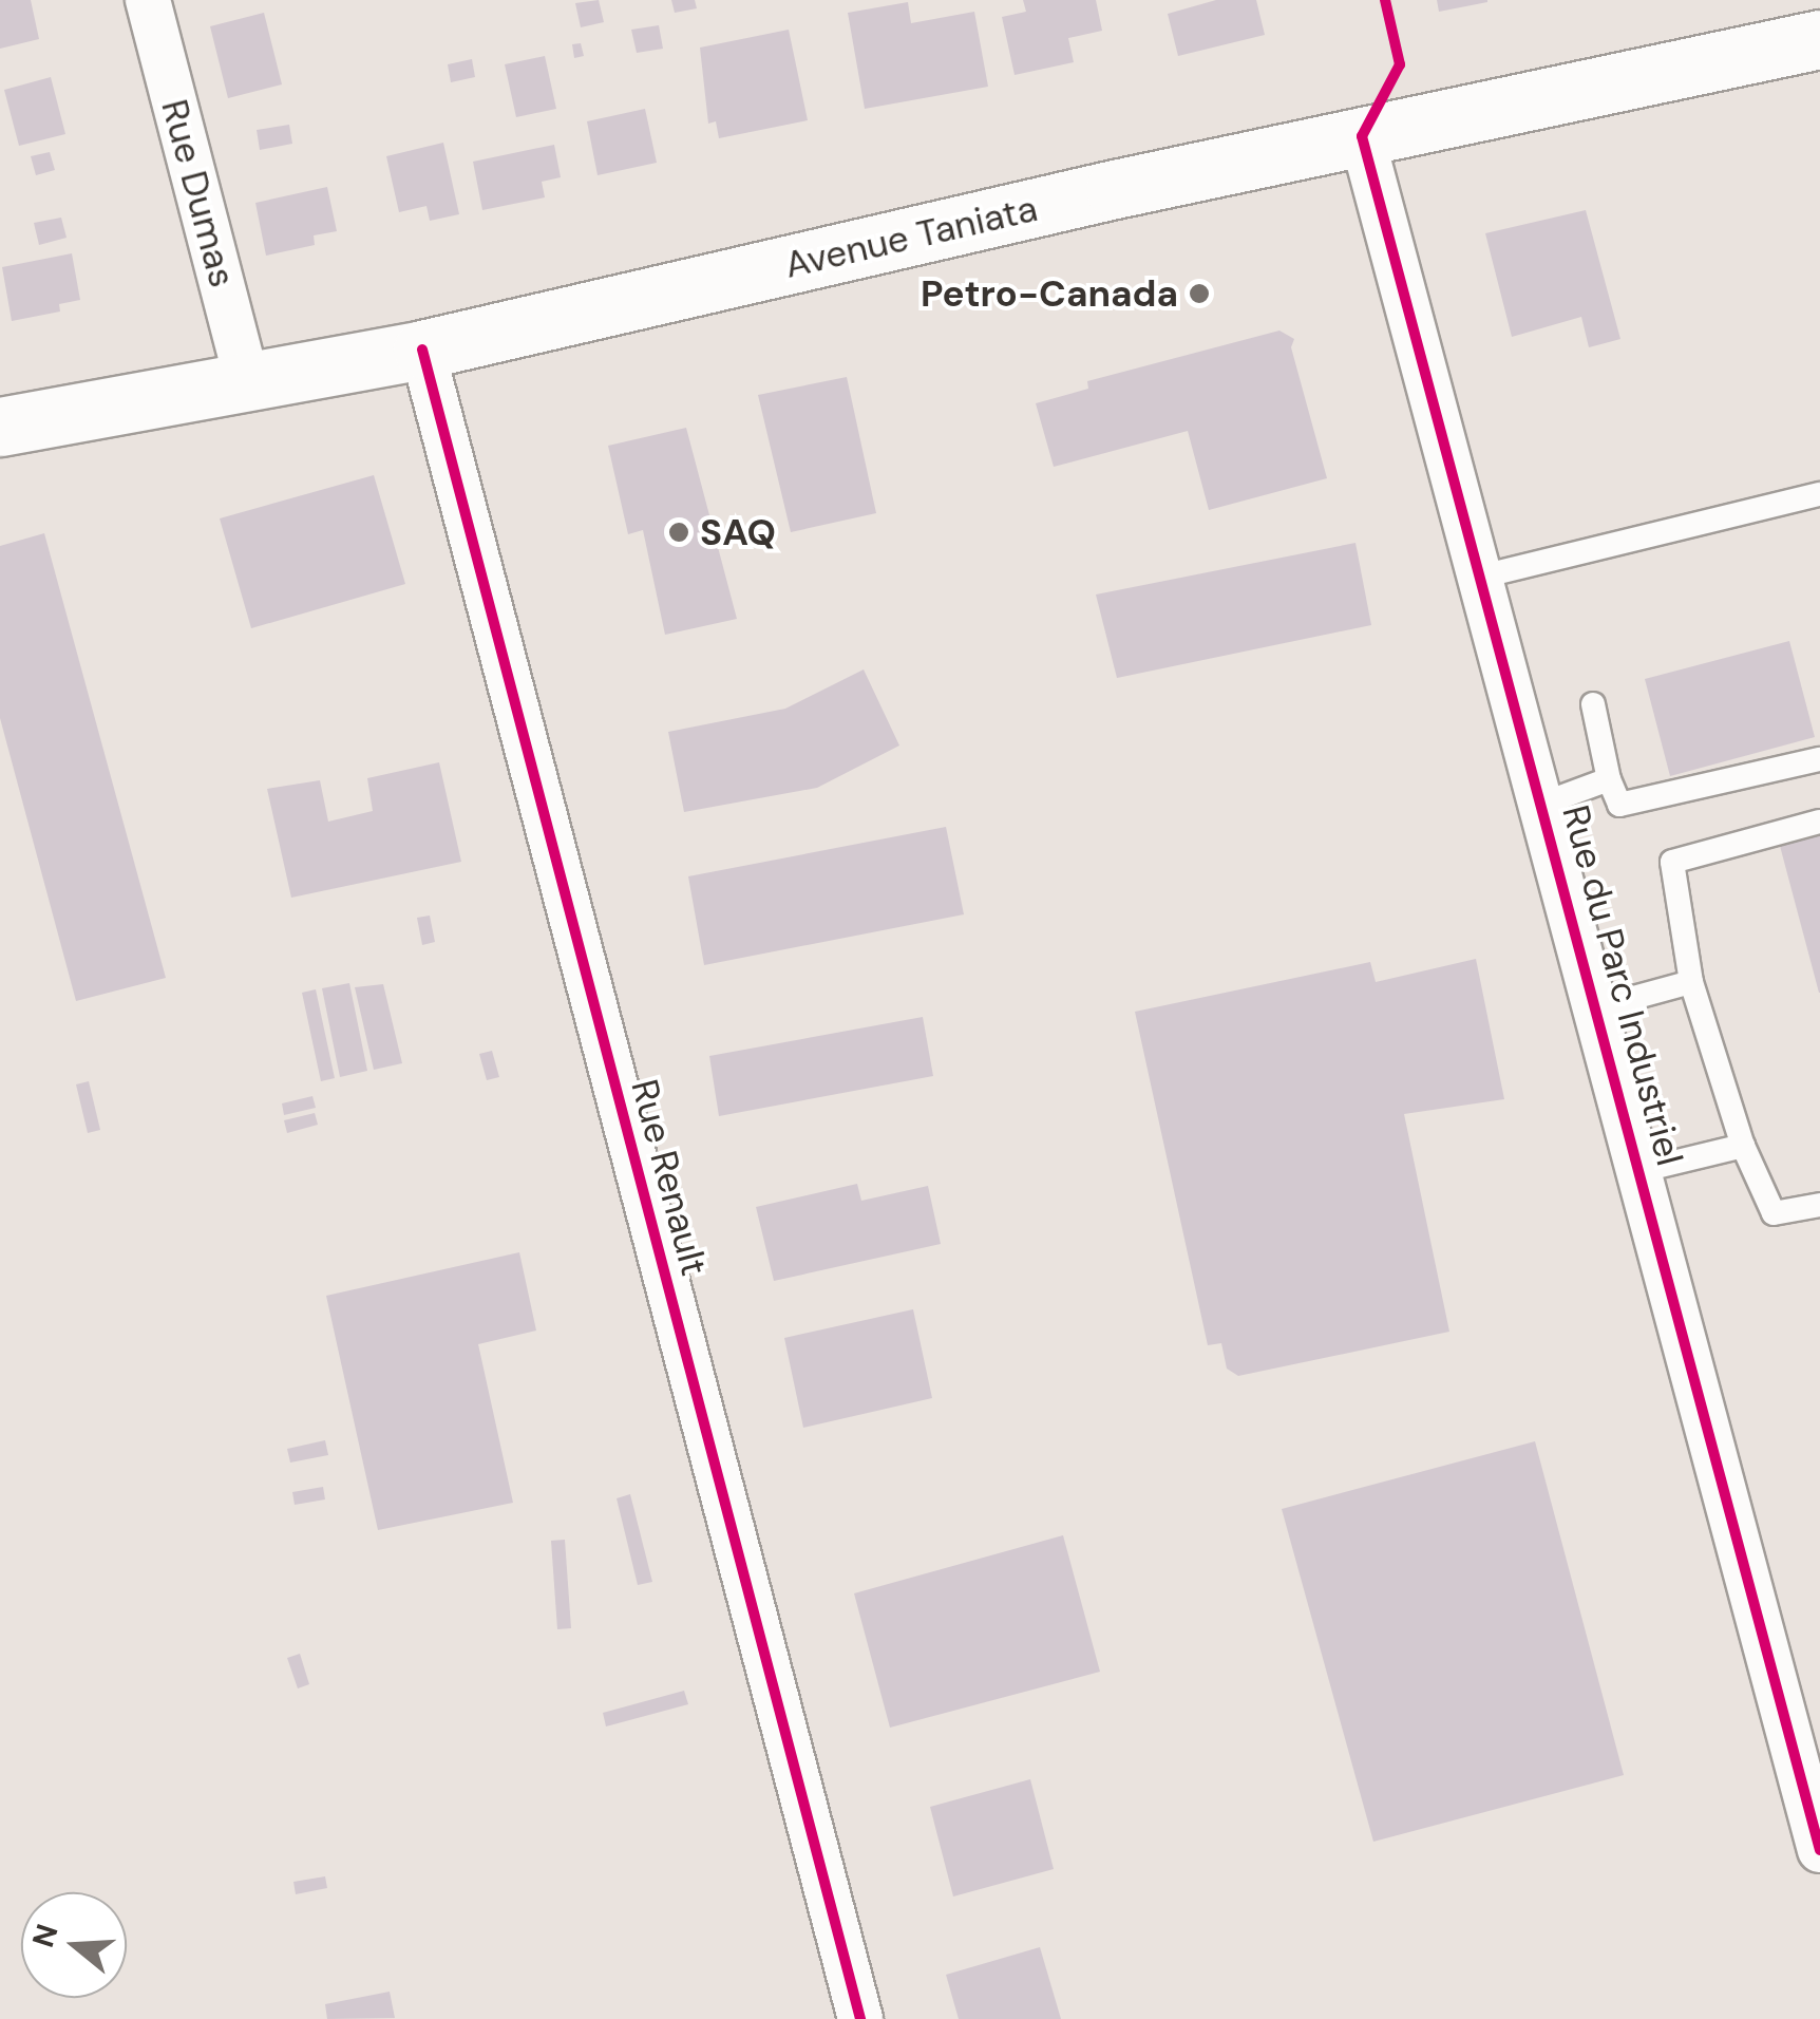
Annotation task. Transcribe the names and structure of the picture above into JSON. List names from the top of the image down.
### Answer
{
  "streets": {
    "main road": ["Avenue Taniata"],
    "street": ["Rue Dumas", "Rue du Parc Industriel", "Rue Renault"]
  },
  "crossings": [
    ["Rue Dumas", "Avenue Taniata"],
    ["Avenue Taniata", "Rue du Parc Industriel"],
    ["Avenue Taniata", "Rue Renault"]
  ],
  "places": ["Petro-Canada", "SAQ"],
  "north": "left"
}
